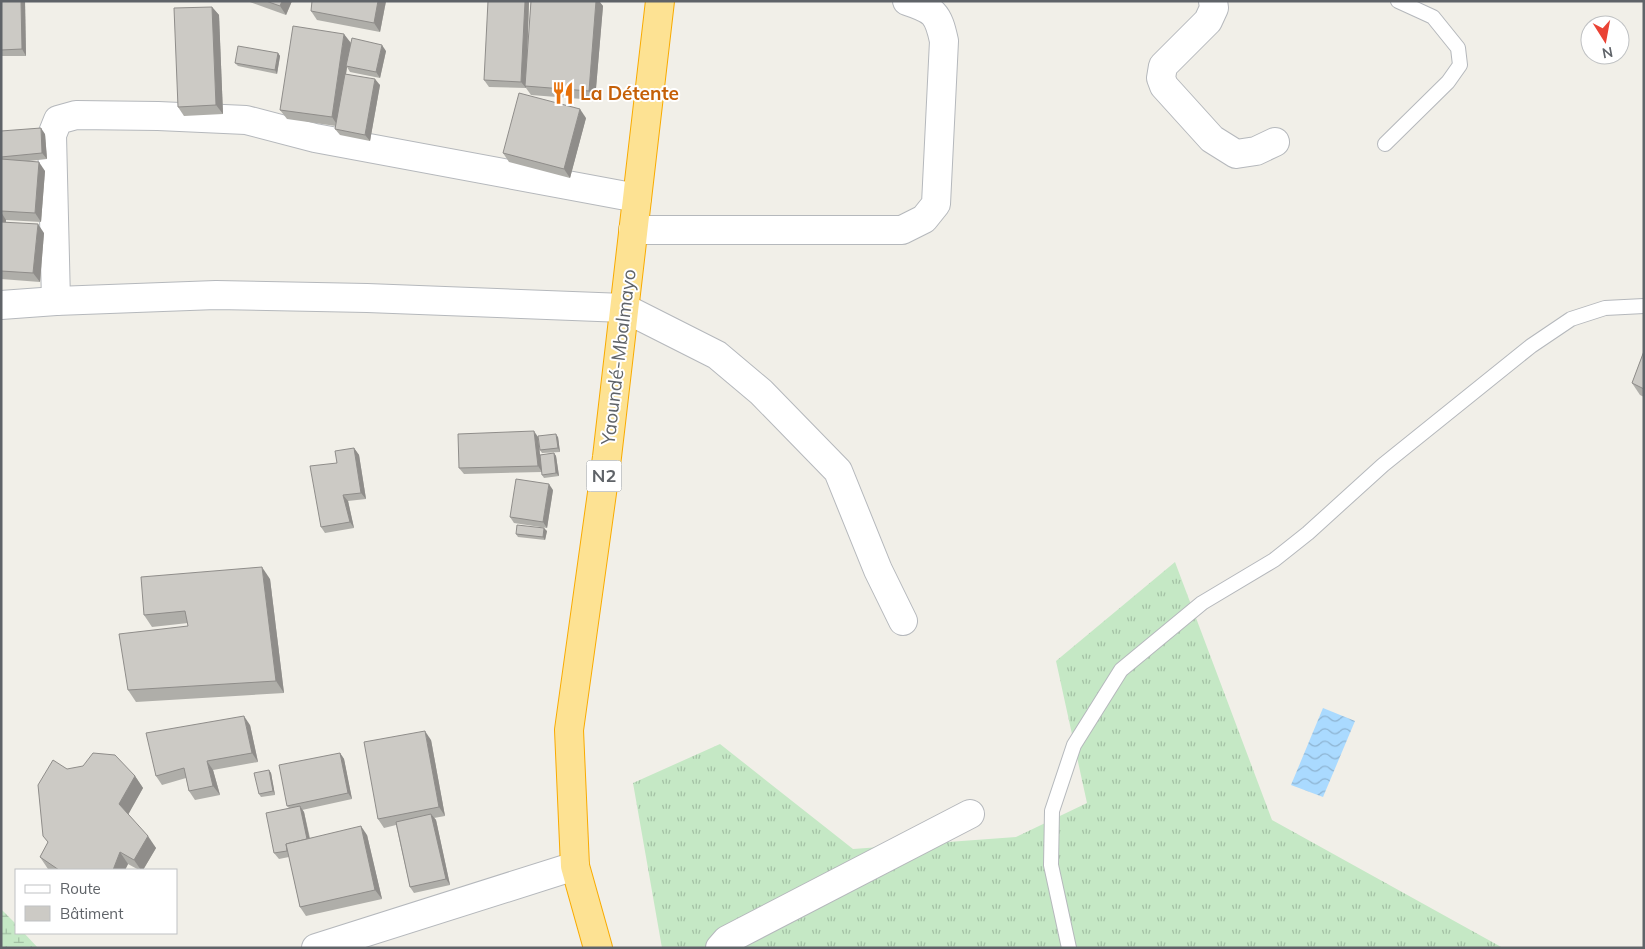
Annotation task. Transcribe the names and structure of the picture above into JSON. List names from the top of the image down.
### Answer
{
  "streets": {
    "highway": ["Yaoundé-Mbalmayo", "N2"]
  },
  "places": {
    "restaurant": ["La Détente"]
  },
  "legend": ["Route", "Bâtiment"],
  "north": "bottom"
}
